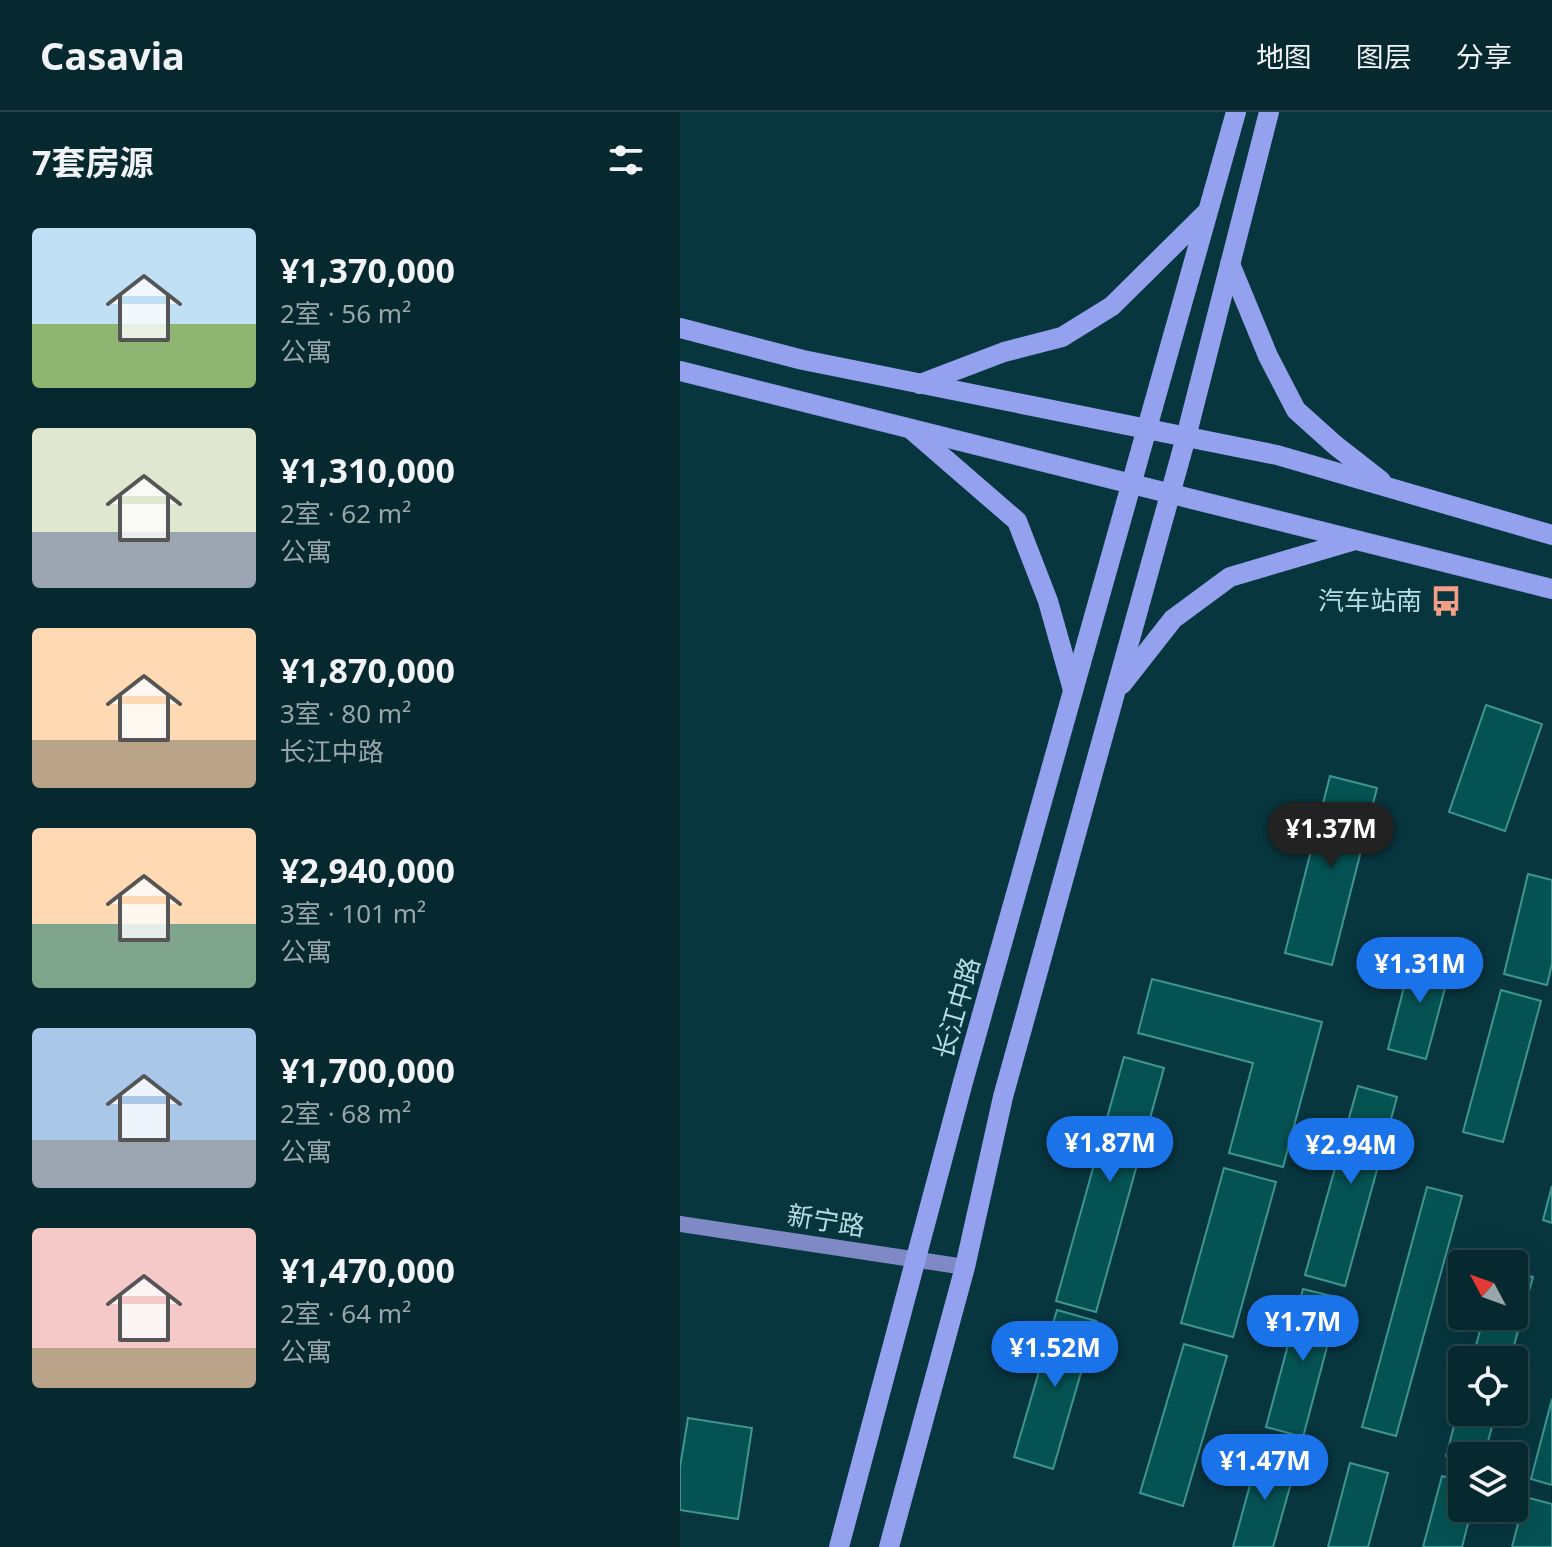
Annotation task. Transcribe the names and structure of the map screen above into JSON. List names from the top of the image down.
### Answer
{
  "streets": {
    "main road": ["长江中路"],
    "street": ["新宁路"]
  },
  "crossings": [
    ["长江中路", "新宁路"]
  ],
  "places": {
    "bus stop": ["汽车站南"]
  },
  "north": "top left",
  "page": {
    "header": "Casavia",
    "nav": ["地图", "图层", "分享"],
    "heading": "7套房源",
    "list": [
      {
        "name": "¥1,370,000",
        "note": "2室 · 56 m² · 公寓"
      },
      {
        "name": "¥1,310,000",
        "note": "2室 · 62 m² · 公寓"
      },
      {
        "name": "¥1,870,000",
        "note": "3室 · 80 m² · 长江中路"
      },
      {
        "name": "¥2,940,000",
        "note": "3室 · 101 m² · 公寓"
      },
      {
        "name": "¥1,700,000",
        "note": "2室 · 68 m² · 公寓"
      },
      {
        "name": "¥1,470,000",
        "note": "2室 · 64 m² · 公寓"
      }
    ],
    "price": [
      "¥1.37M",
      "¥1.31M",
      "¥1.87M",
      "¥2.94M",
      "¥1.7M",
      "¥1.52M",
      "¥1.47M"
    ]
  }
}
